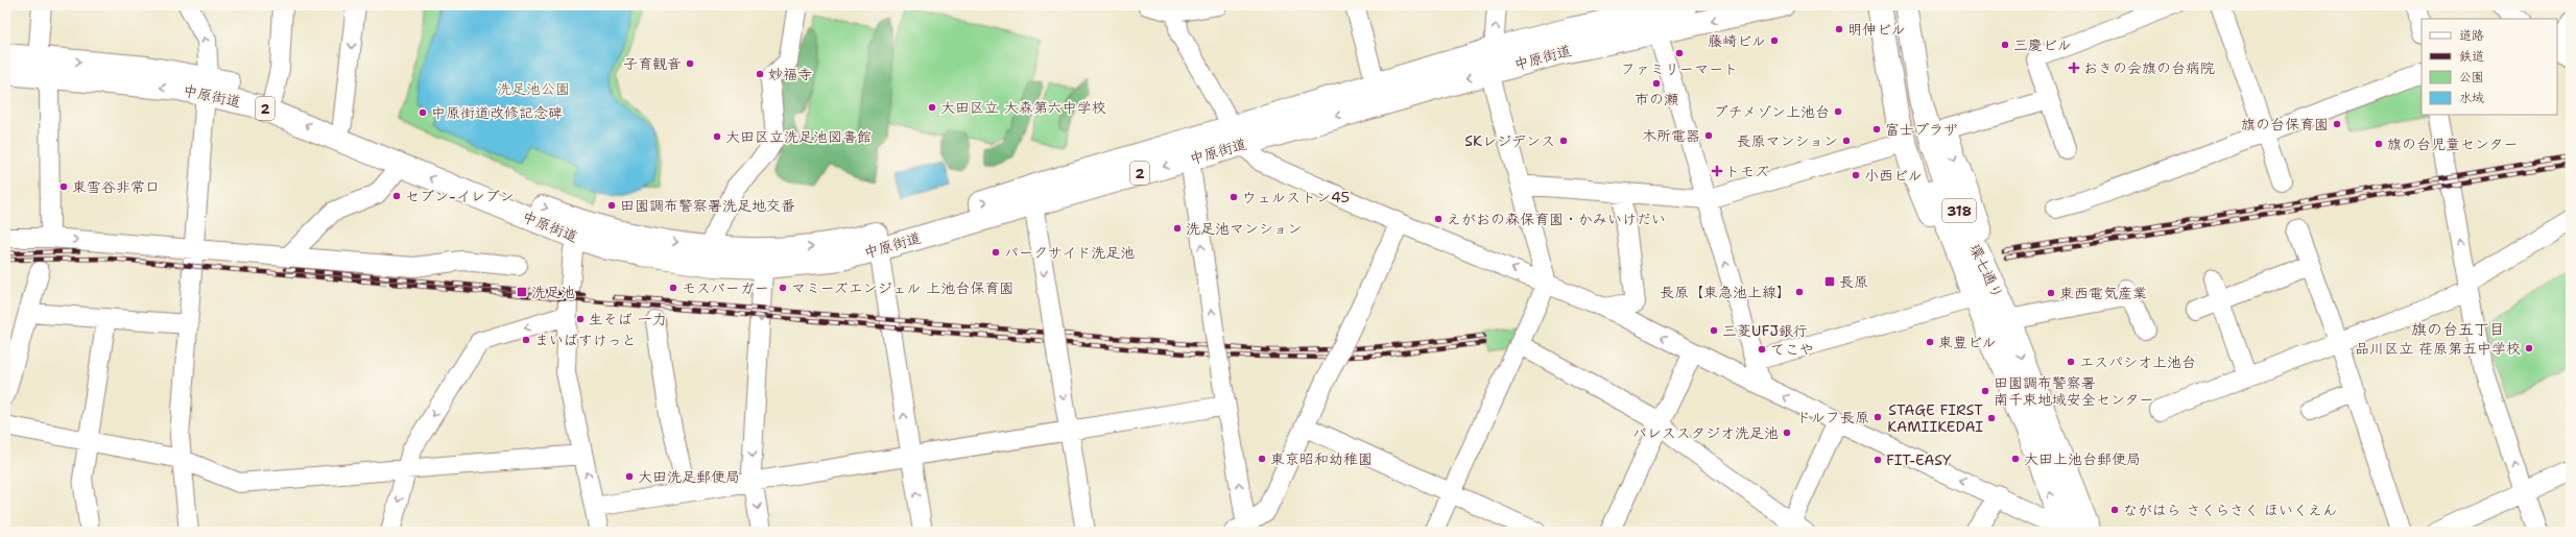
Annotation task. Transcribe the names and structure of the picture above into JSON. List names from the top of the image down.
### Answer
{
  "streets": {
    "main road": [
      "中原街道",
      "2",
      "318",
      "環七通り"
    ]
  },
  "districts": ["旗の台五丁目"],
  "parks": ["洗足池公園"],
  "places": {
    "other": [
      "明伸ビル",
      "藤崎ビル",
      "三慶ビル",
      "ファミリーマート",
      "子育観音",
      "妙福寺",
      "市の瀬",
      "大田区立 大森第六中学校",
      "プチメゾン上池台",
      "中原街道改修記念碑",
      "旗の台保育園",
      "富士プラザ",
      "木所電器",
      "大田区立洗足池図書館",
      "SKレジデンス",
      "長原マンション",
      "旗の台児童センター",
      "小西ビル",
      "東雪谷非常口",
      "セブン-イレブン",
      "ウェルストン45",
      "田園調布警察署洗足地交番",
      "えがおの森保育園・かみいけだい",
      "洗足池マンション",
      "パークサイド洗足池",
      "モスバーガー",
      "マミーズエンジェル 上池台保育園",
      "長原【東急池上線】",
      "東西電気産業",
      "生そば 一力",
      "三菱UFJ銀行",
      "まいばすけっと",
      "東豊ビル",
      "品川区立 荏原第五中学校",
      "てこや",
      "エスパシオ上池台",
      "田園調布警察署 南千束地域安全センター",
      "ドルフ長原",
      "STAGE FIRST KAMIIKEDAI",
      "パレススタジオ洗足池",
      "東京昭和幼稚園",
      "大田上池台郵便局",
      "FIT-EASY",
      "大田洗足郵便局",
      "ながはら さくらさく ほいくえん"
    ],
    "health": ["おきの会旗の台病院", "トモズ"],
    "transit": ["長原", "洗足池"]
  },
  "legend": [
    "道路",
    "鉄道",
    "公園",
    "水域"
  ]
}
